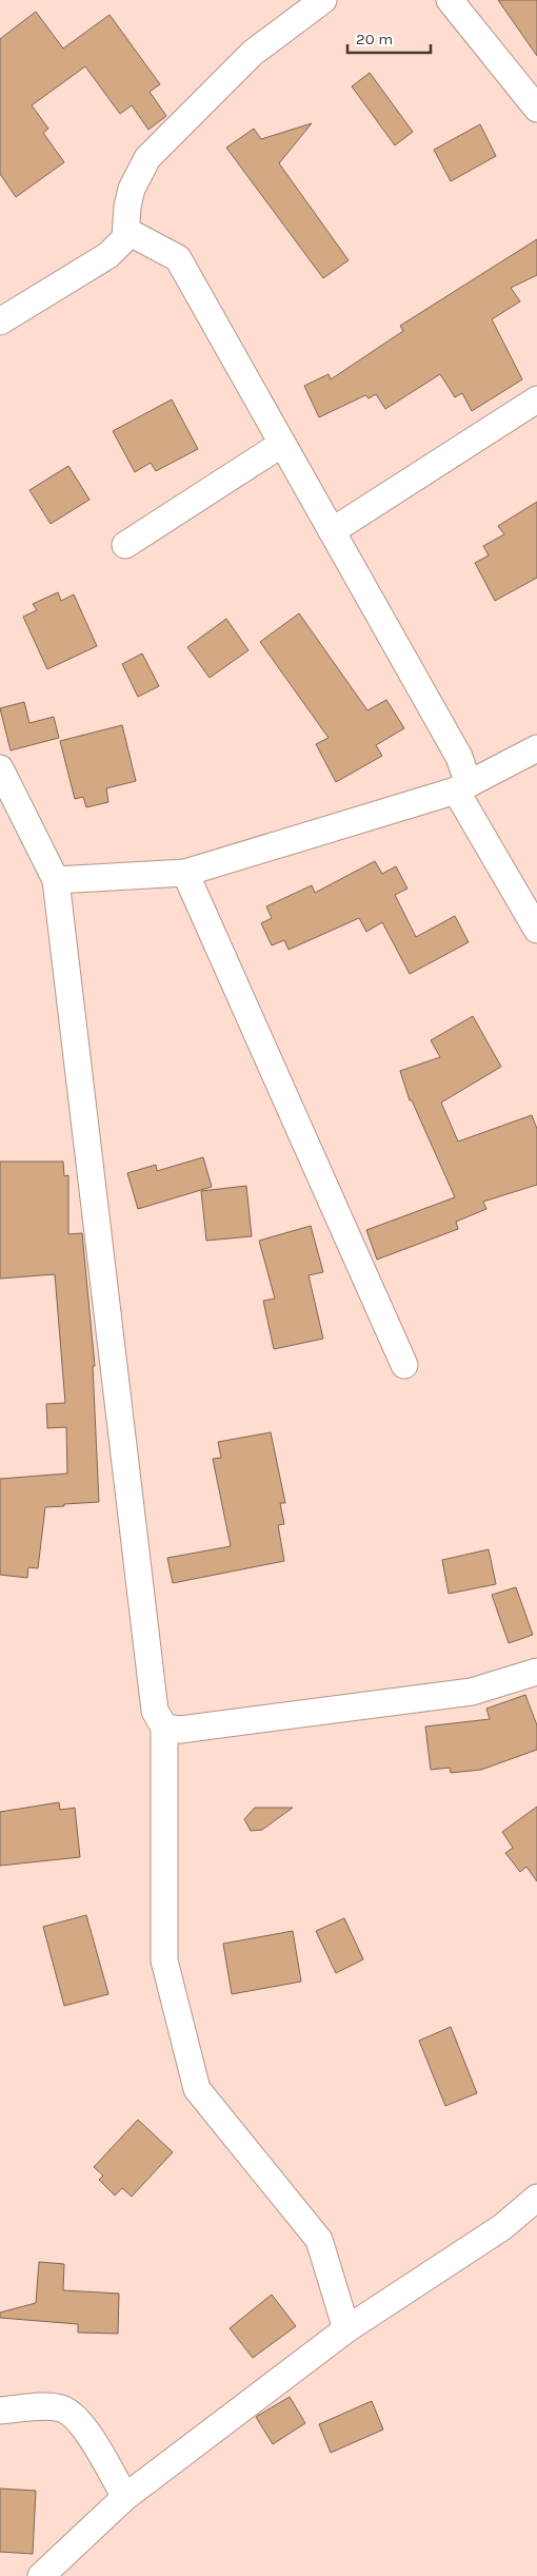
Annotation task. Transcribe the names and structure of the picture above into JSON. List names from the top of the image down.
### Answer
{
  "scale_bar": "20 m"
}
